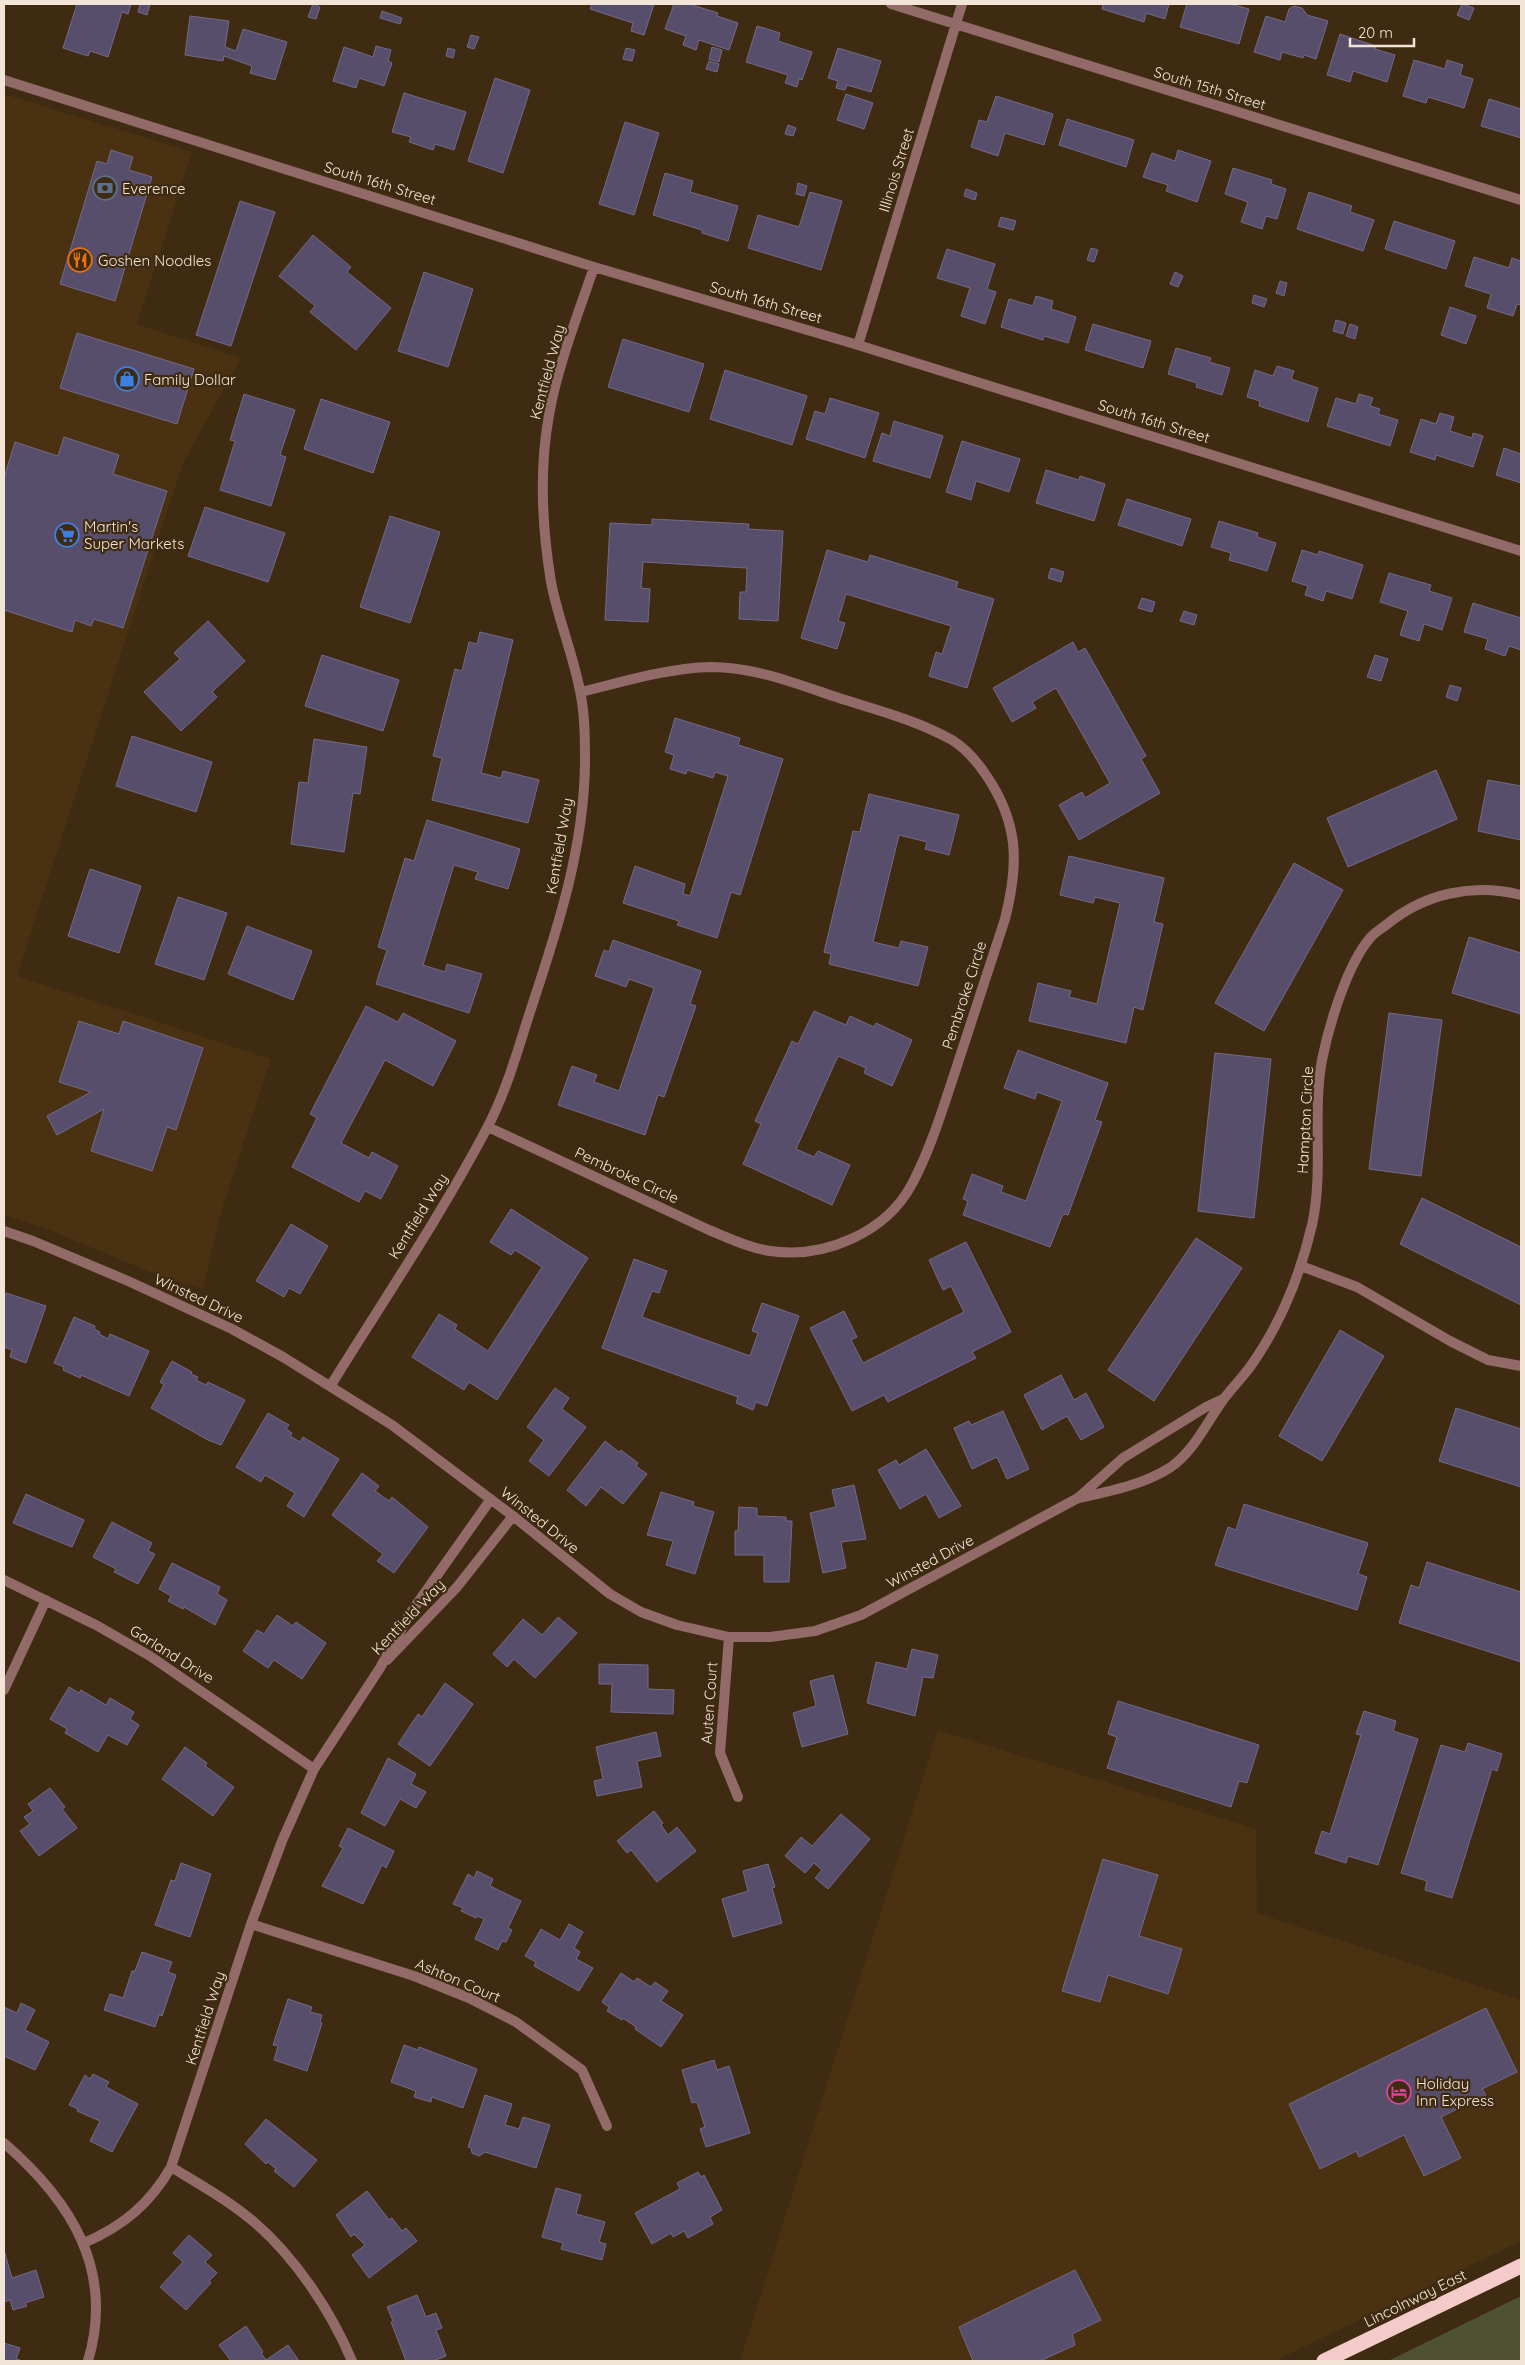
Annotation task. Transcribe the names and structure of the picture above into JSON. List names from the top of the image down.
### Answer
{
  "streets": {
    "highway": ["Lincolnway East"],
    "street": [
      "South 15th Street",
      "Illinois Street",
      "South 16th Street",
      "Kentfield Way",
      "Pembroke Circle",
      "Hampton Circle",
      "Winsted Drive",
      "Garland Drive",
      "Auten Court",
      "Ashton Court"
    ]
  },
  "crossings": [
    ["South 15th Street", "Illinois Street"],
    ["Illinois Street", "South 16th Street"],
    ["South 16th Street", "Kentfield Way"],
    ["Kentfield Way", "Pembroke Circle"],
    ["Kentfield Way", "Winsted Drive"],
    ["Kentfield Way", "Garland Drive"],
    ["Kentfield Way", "Ashton Court"],
    ["Hampton Circle", "Winsted Drive"],
    ["Winsted Drive", "Auten Court"]
  ],
  "places": {
    "bank": ["Everence"],
    "restaurant": ["Goshen Noodles"],
    "shop": ["Family Dollar"],
    "supermarket": ["Martin's Super Markets"],
    "hotel": ["Holiday Inn Express"]
  },
  "scale_bar": "20 m"
}
